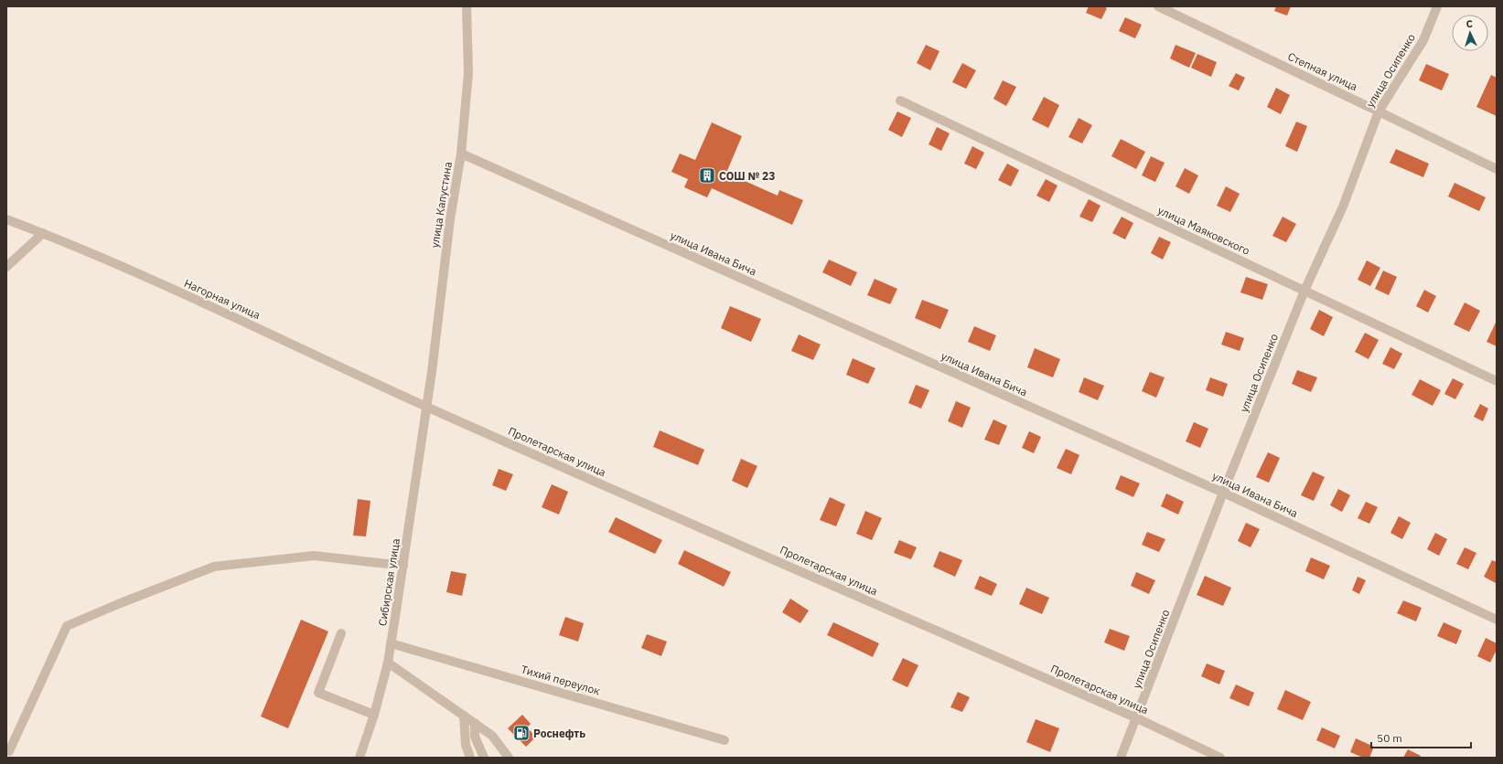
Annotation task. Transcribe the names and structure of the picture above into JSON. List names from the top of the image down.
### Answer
{
  "streets": {
    "street": [
      "улица Осипенко",
      "Степная улица",
      "улица Капустина",
      "улица Маяковского",
      "улица Ивана Бича",
      "Нагорная улица",
      "Пролетарская улица",
      "Сибирская улица",
      "Тихий переулок"
    ]
  },
  "crossings": [
    ["улица Осипенко", "Степная улица"],
    ["улица Осипенко", "улица Маяковского"],
    ["улица Осипенко", "улица Ивана Бича"],
    ["улица Осипенко", "Пролетарская улица"],
    ["улица Капустина", "улица Ивана Бича"],
    ["улица Капустина", "Нагорная улица"],
    ["улица Капустина", "Пролетарская улица"],
    ["улица Капустина", "Сибирская улица"],
    ["Нагорная улица", "Пролетарская улица"],
    ["Нагорная улица", "Сибирская улица"],
    ["Пролетарская улица", "Сибирская улица"],
    ["Сибирская улица", "Тихий переулок"]
  ],
  "places": {
    "building": ["СОШ № 23"],
    "fuel station": ["Роснефть"]
  },
  "scale_bar": "50 m",
  "north": "top"
}
